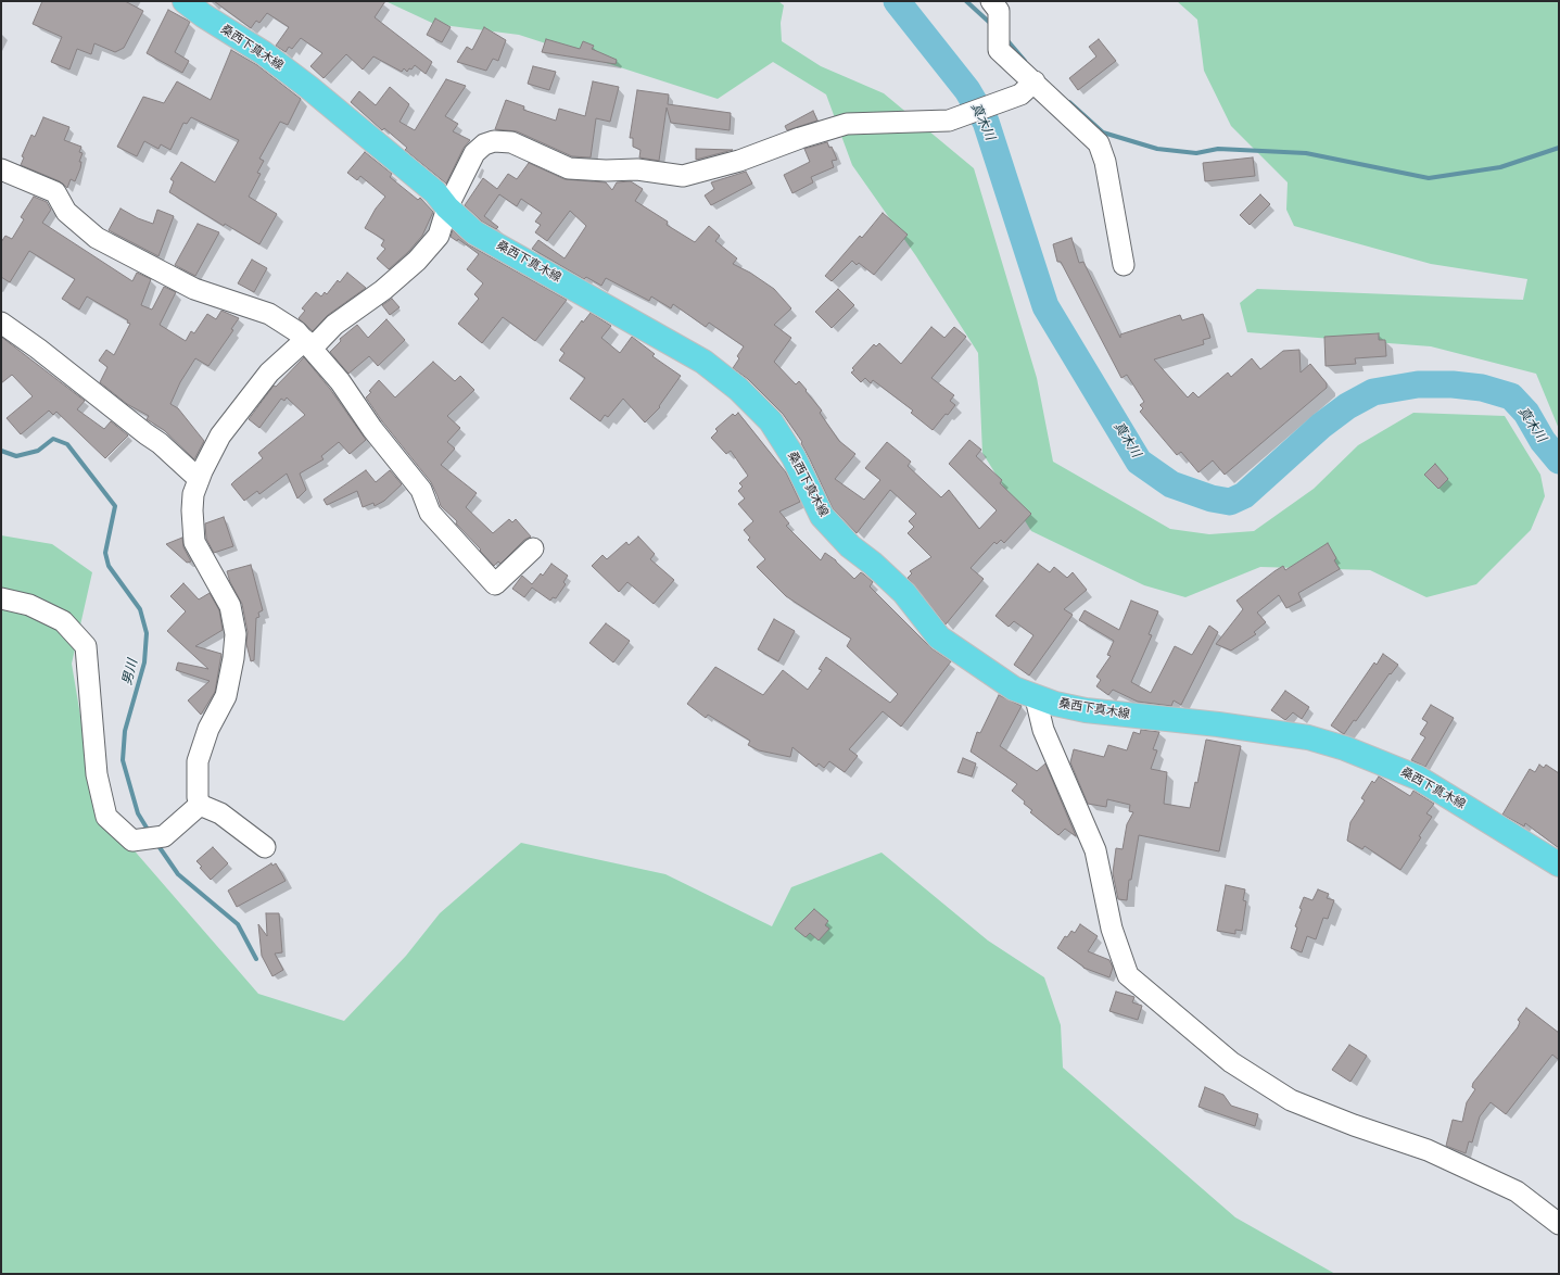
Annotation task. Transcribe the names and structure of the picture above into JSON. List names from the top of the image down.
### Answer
{
  "streets": {
    "main road": ["桑西下真木線"]
  },
  "water": ["真木川", "男川"]
}
